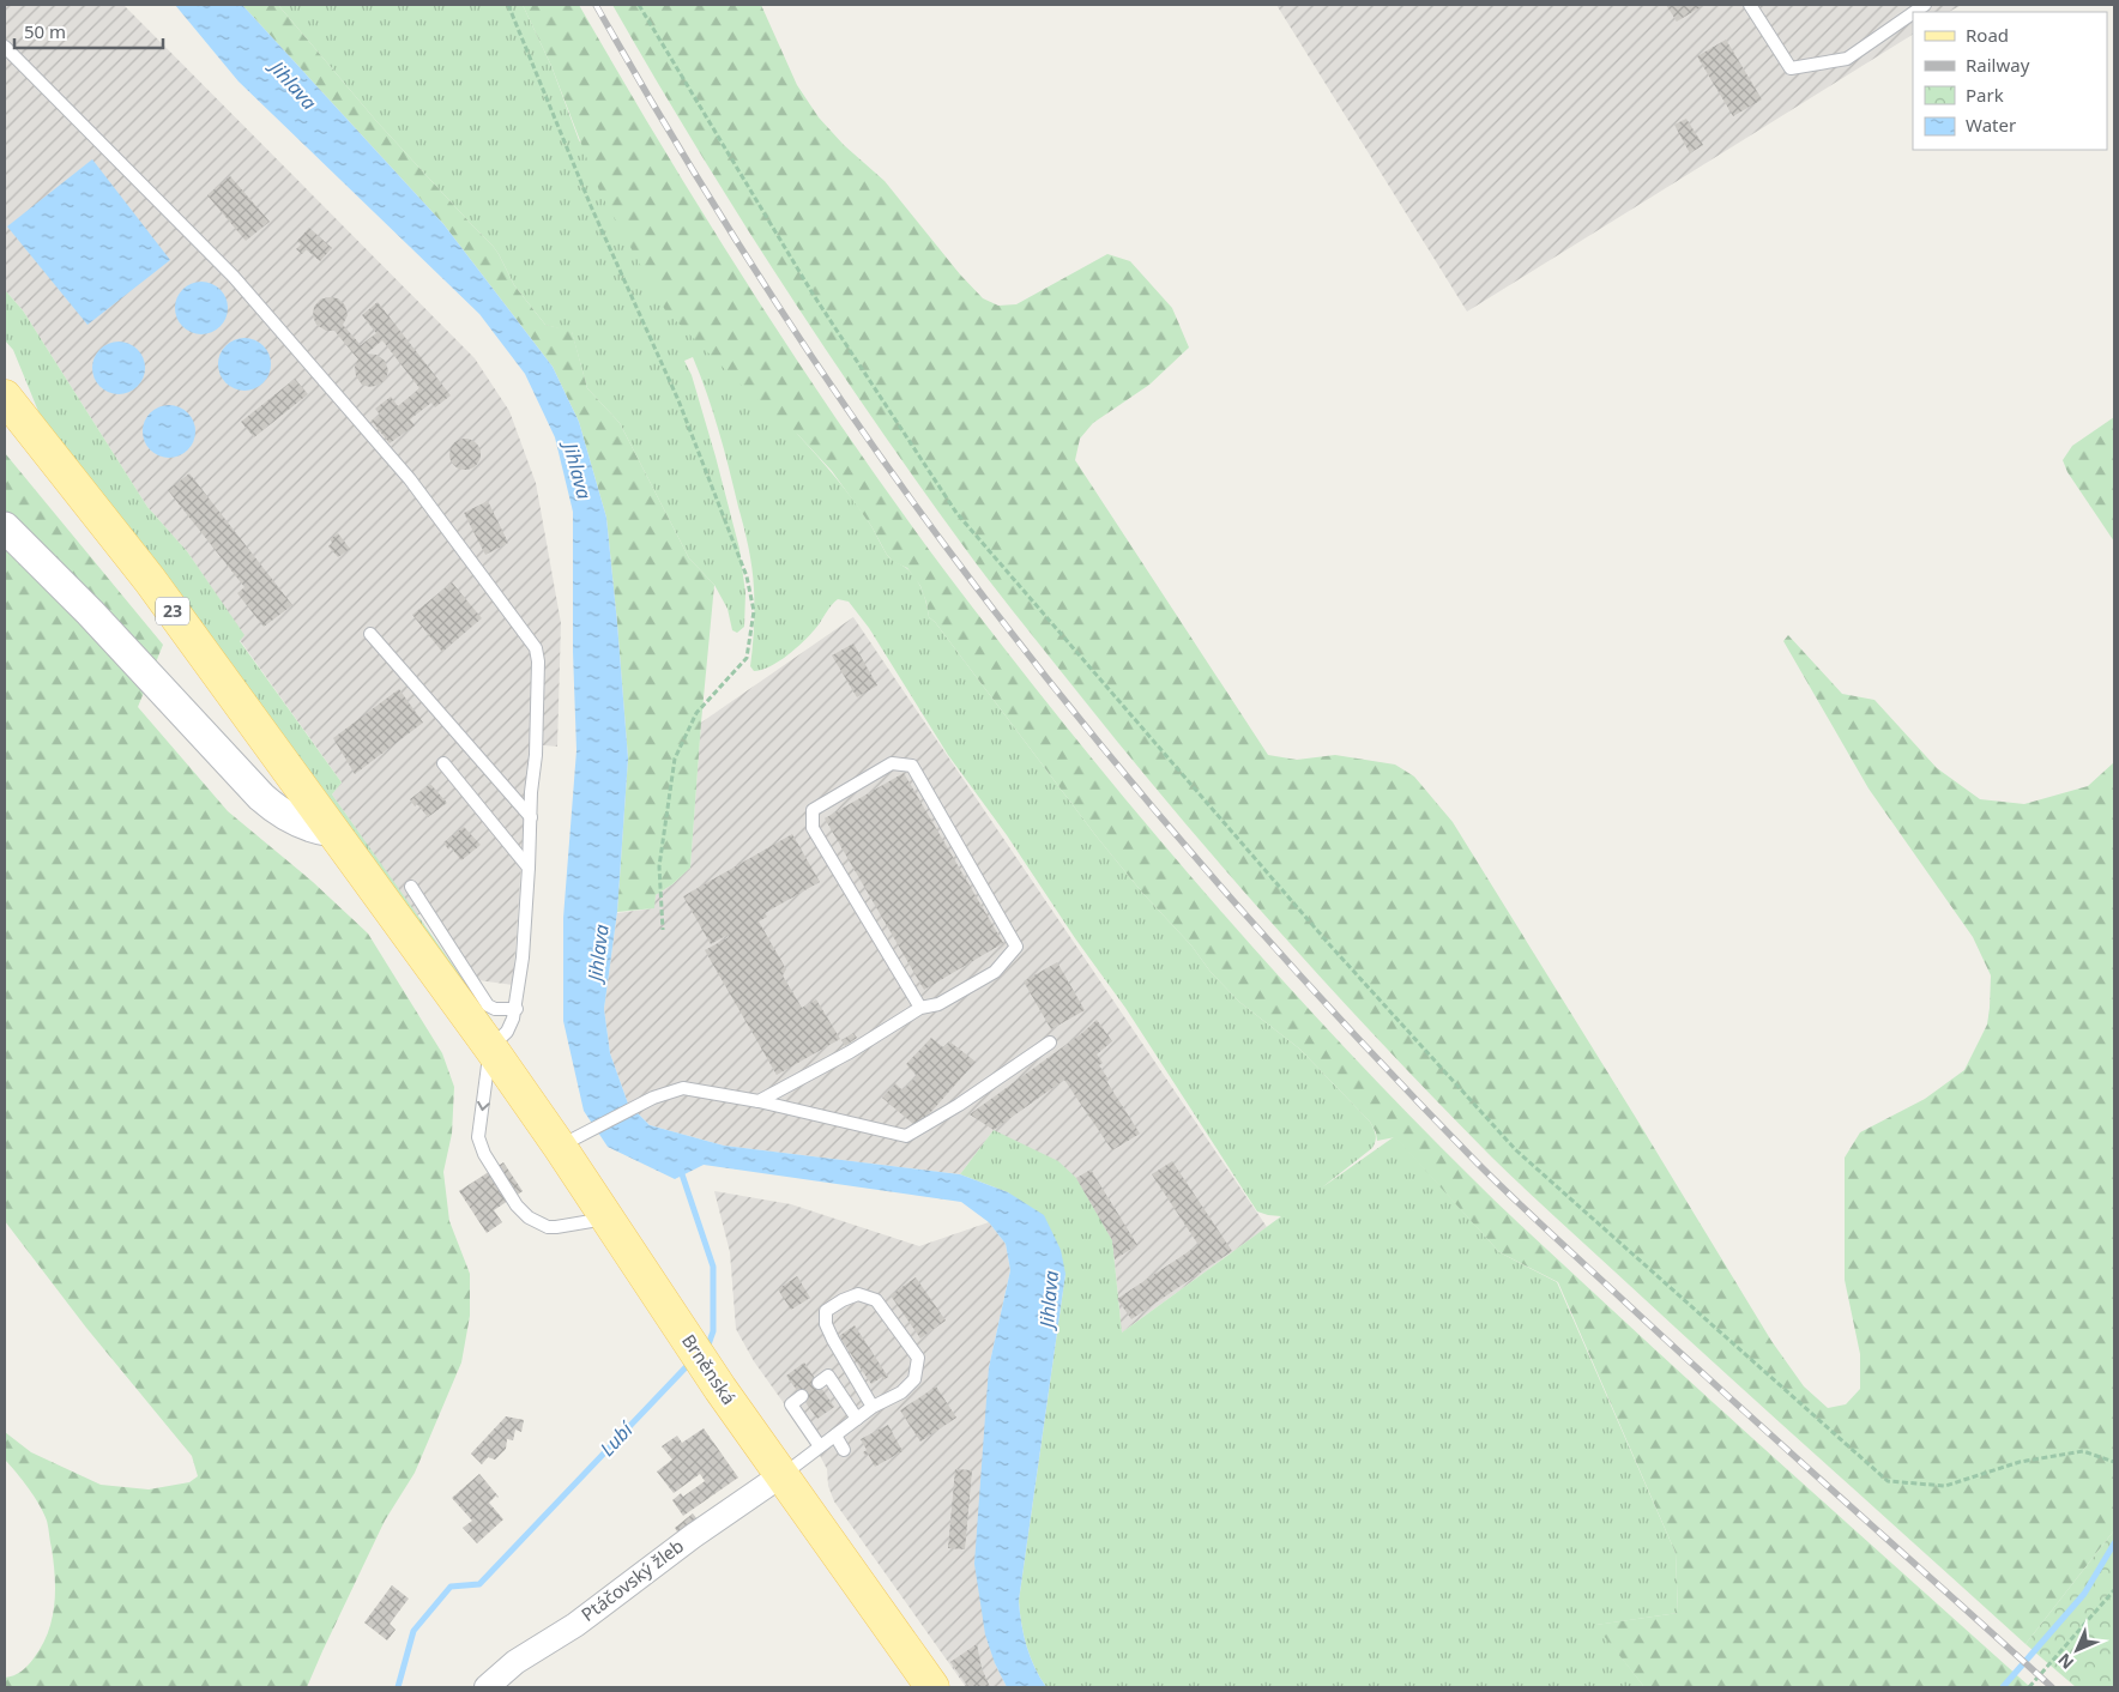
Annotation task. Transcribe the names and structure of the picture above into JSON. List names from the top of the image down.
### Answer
{
  "streets": {
    "main road": ["23", "Brněnská"],
    "street": ["Ptáčovský žleb"]
  },
  "crossings": [
    ["23", "Brněnská"],
    ["Brněnská", "Ptáčovský žleb"]
  ],
  "water": ["Jihlava", "Lubí"],
  "legend": [
    "Road",
    "Railway",
    "Park",
    "Water"
  ],
  "scale_bar": "50 m",
  "north": "bottom left"
}
